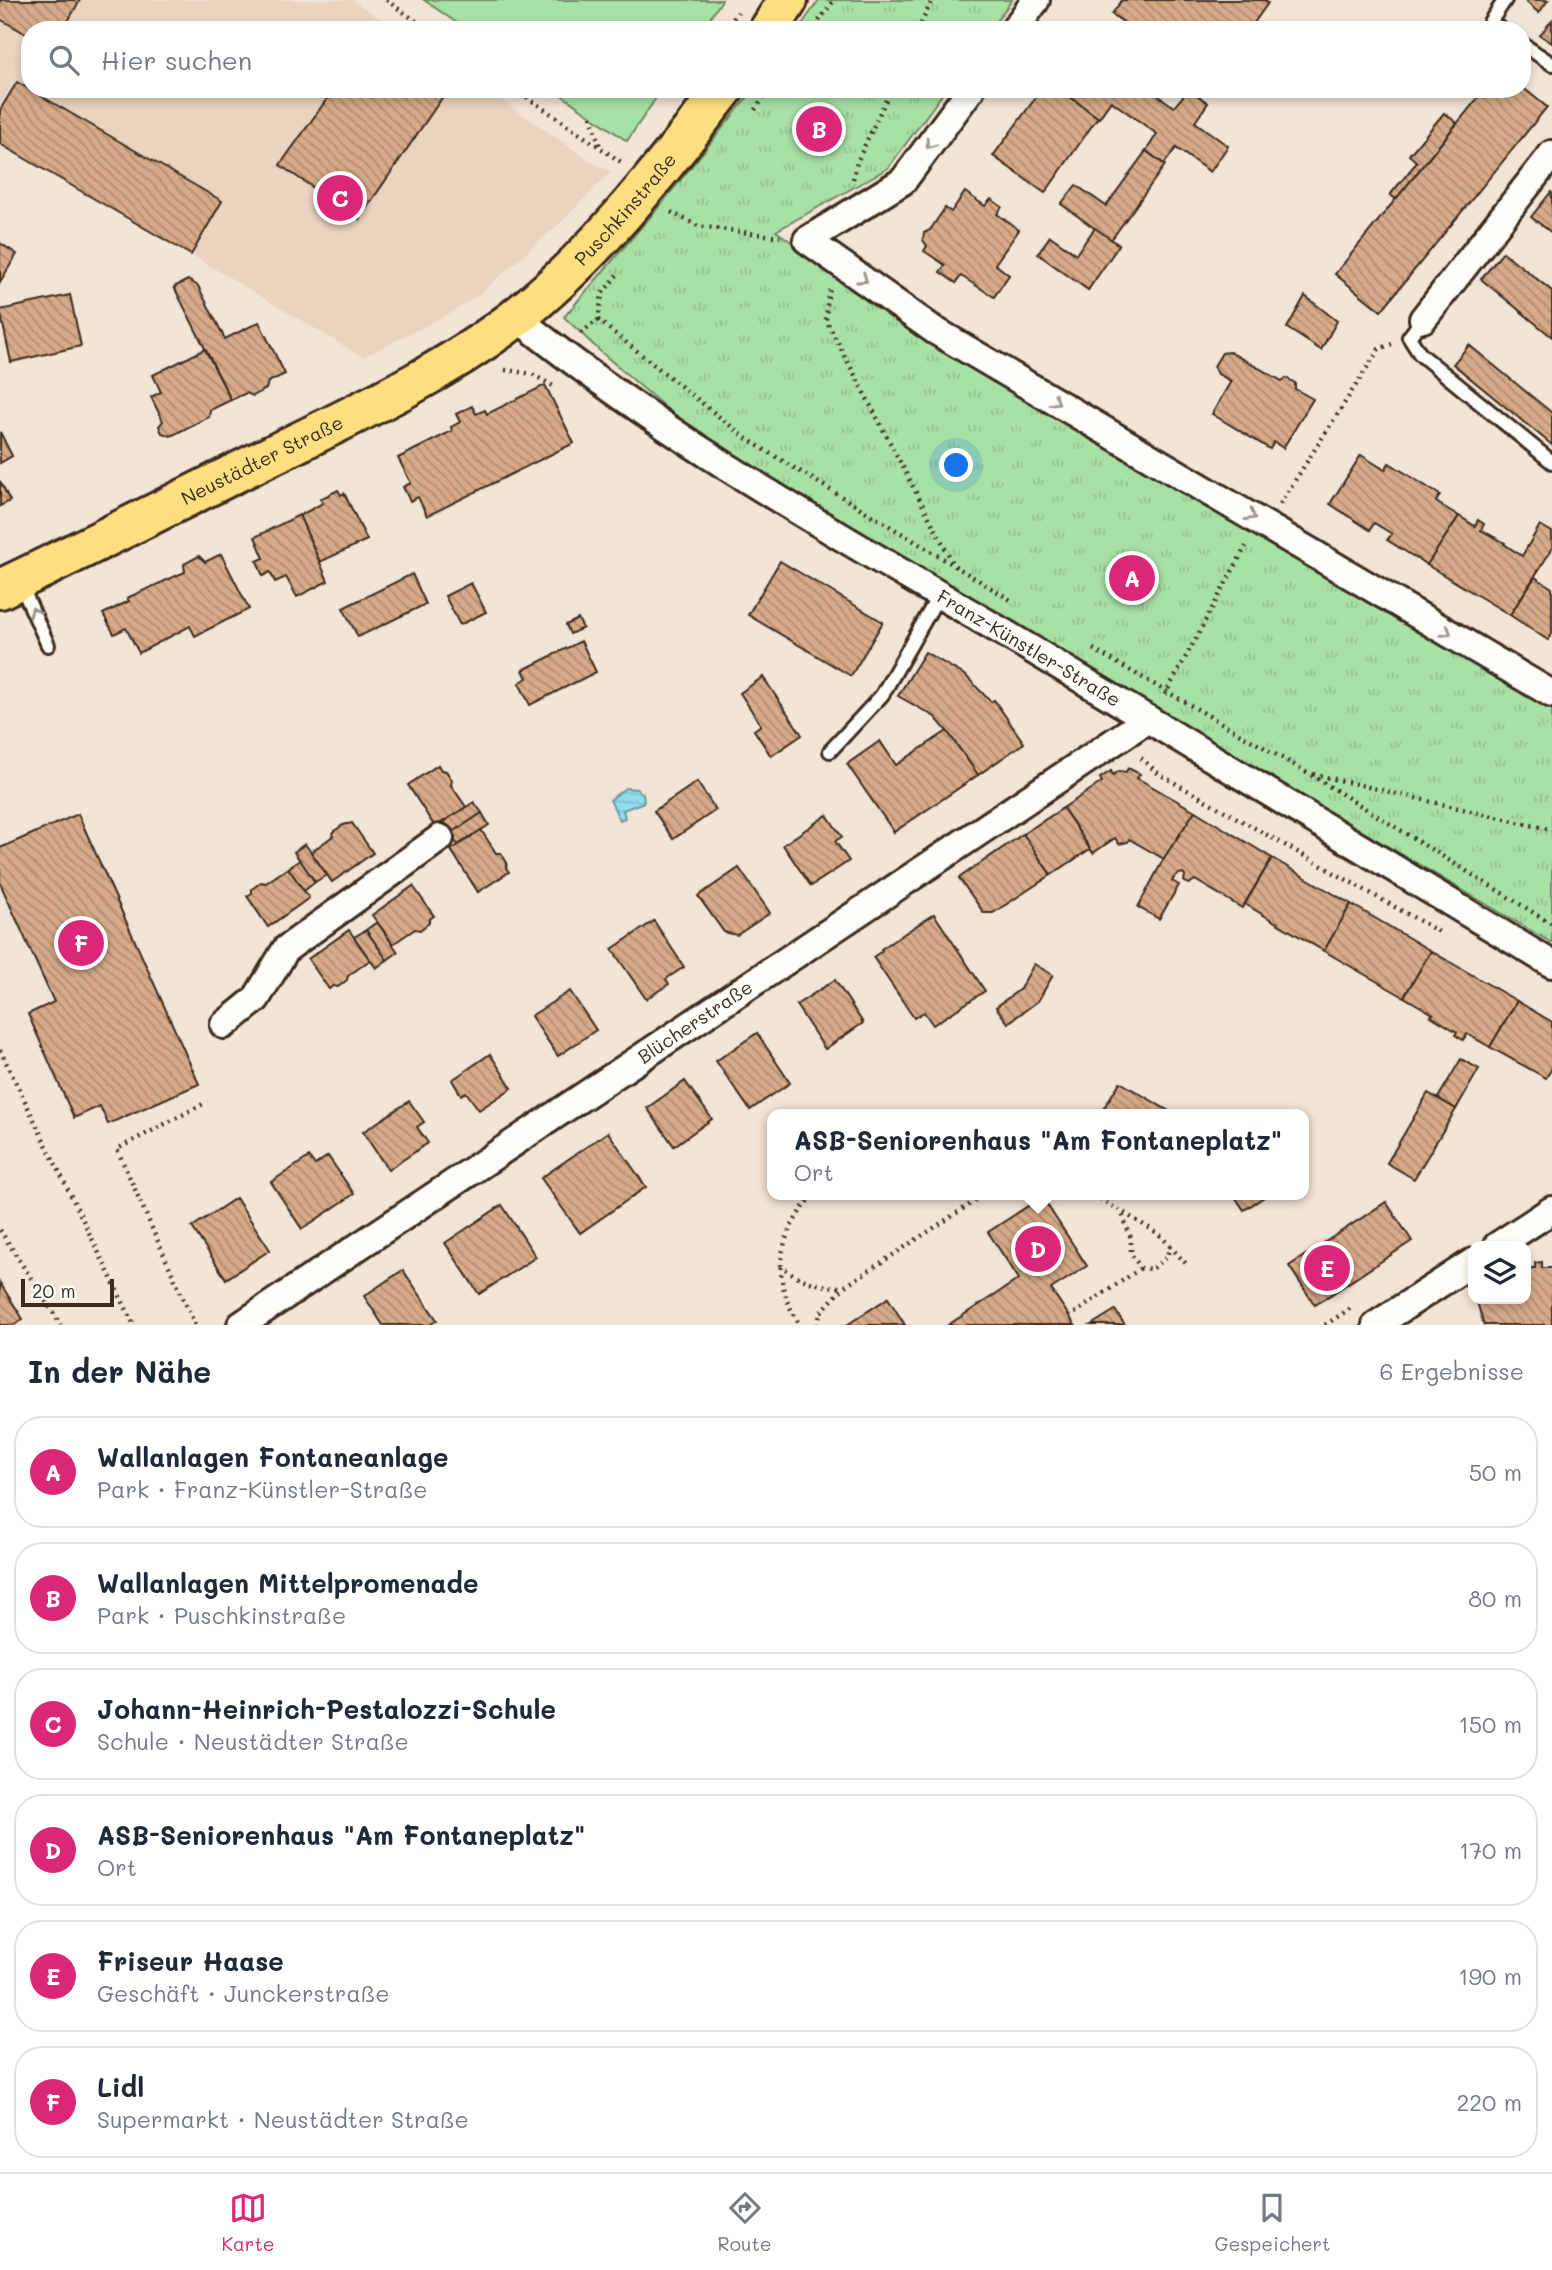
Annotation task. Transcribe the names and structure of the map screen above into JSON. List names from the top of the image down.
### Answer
{
  "streets": {
    "main road": ["Puschkinstraße", "Neustädter Straße"],
    "street": ["Franz-Künstler-Straße", "Blücherstraße"]
  },
  "crossings": [
    ["Puschkinstraße", "Neustädter Straße"],
    ["Puschkinstraße", "Franz-Künstler-Straße"],
    ["Neustädter Straße", "Franz-Künstler-Straße"],
    ["Franz-Künstler-Straße", "Blücherstraße"]
  ],
  "scale_bar": "20 m",
  "page": {
    "search": "Hier suchen",
    "pins": [
      "B",
      "C",
      "A",
      "F",
      "D",
      "E"
    ],
    "popup": ["ASB-Seniorenhaus \"Am Fontaneplatz\"", "Ort"],
    "scale": "20 m",
    "heading": ["In der Nähe", "6 Ergebnisse"],
    "list": [
      {
        "mark": "A",
        "name": "Wallanlagen Fontaneanlage",
        "note": "Park · Franz-Künstler-Straße",
        "value": "50 m"
      },
      {
        "mark": "B",
        "name": "Wallanlagen Mittelpromenade",
        "note": "Park · Puschkinstraße",
        "value": "80 m"
      },
      {
        "mark": "C",
        "name": "Johann-Heinrich-Pestalozzi-Schule",
        "note": "Schule · Neustädter Straße",
        "value": "150 m"
      },
      {
        "mark": "D",
        "name": "ASB-Seniorenhaus \"Am Fontaneplatz\"",
        "note": "Ort",
        "value": "170 m"
      },
      {
        "mark": "E",
        "name": "Friseur Haase",
        "note": "Geschäft · Junckerstraße",
        "value": "190 m"
      },
      {
        "mark": "F",
        "name": "Lidl",
        "note": "Supermarkt · Neustädter Straße",
        "value": "220 m"
      }
    ],
    "nav": ["Karte", "Route", "Gespeichert"]
  }
}
